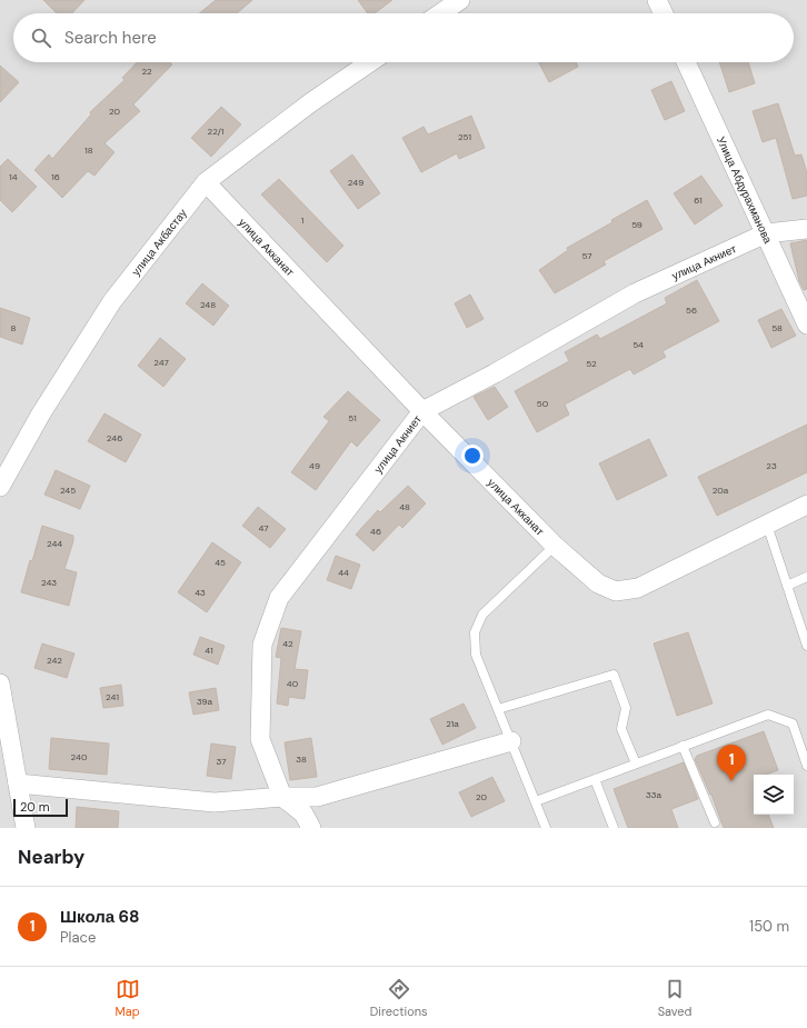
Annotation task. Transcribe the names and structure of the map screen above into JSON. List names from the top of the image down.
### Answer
{
  "streets": {
    "street": [
      "Улица Абдурахманова",
      "улица Акбастау",
      "улица Акканат",
      "улица Акниет"
    ]
  },
  "crossings": [
    ["Улица Абдурахманова", "улица Акниет"],
    ["улица Акбастау", "улица Акканат"],
    ["улица Акканат", "улица Акниет"]
  ],
  "house_numbers": [
    "22",
    "20",
    "22/1",
    "251",
    "18",
    "14",
    "16",
    "249",
    "61",
    "1",
    "59",
    "57",
    "248",
    "56",
    "8",
    "58",
    "54",
    "247",
    "52",
    "50",
    "51",
    "246",
    "49",
    "23",
    "245",
    "20а",
    "48",
    "47",
    "46",
    "244",
    "45",
    "44",
    "243",
    "43",
    "42",
    "41",
    "242",
    "40",
    "241",
    "39а",
    "21а",
    "240",
    "38",
    "37",
    "33а",
    "20"
  ],
  "scale_bar": "20 m",
  "page": {
    "search": "Search here",
    "pins": "1",
    "scale": "20 m",
    "heading": "Nearby",
    "list": [
      {
        "mark": "1",
        "name": "Школа 68",
        "note": "Place",
        "value": "150 m"
      }
    ],
    "nav": ["Map", "Directions", "Saved"]
  }
}
